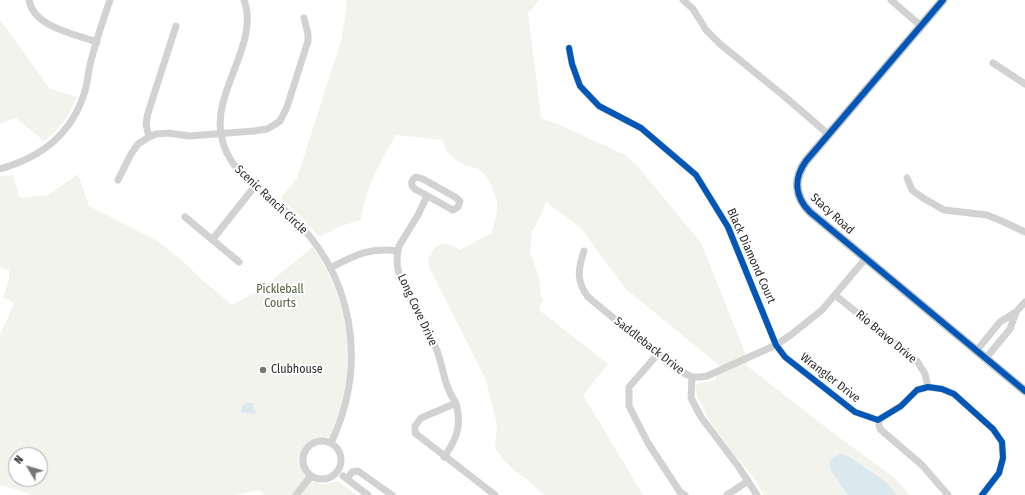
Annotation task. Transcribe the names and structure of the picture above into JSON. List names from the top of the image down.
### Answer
{
  "streets": {
    "main road": ["Stacy Road"],
    "street": [
      "Scenic Ranch Circle",
      "Black Diamond Court",
      "Long Cove Drive",
      "Rio Bravo Drive",
      "Saddleback Drive",
      "Wrangler Drive"
    ]
  },
  "crossings": [
    ["Stacy Road", "Saddleback Drive"],
    ["Black Diamond Court", "Saddleback Drive"],
    ["Black Diamond Court", "Wrangler Drive"],
    ["Rio Bravo Drive", "Saddleback Drive"],
    ["Saddleback Drive", "Wrangler Drive"]
  ],
  "parks": ["Pickleball Courts"],
  "places": ["Clubhouse"],
  "north": "top left"
}
